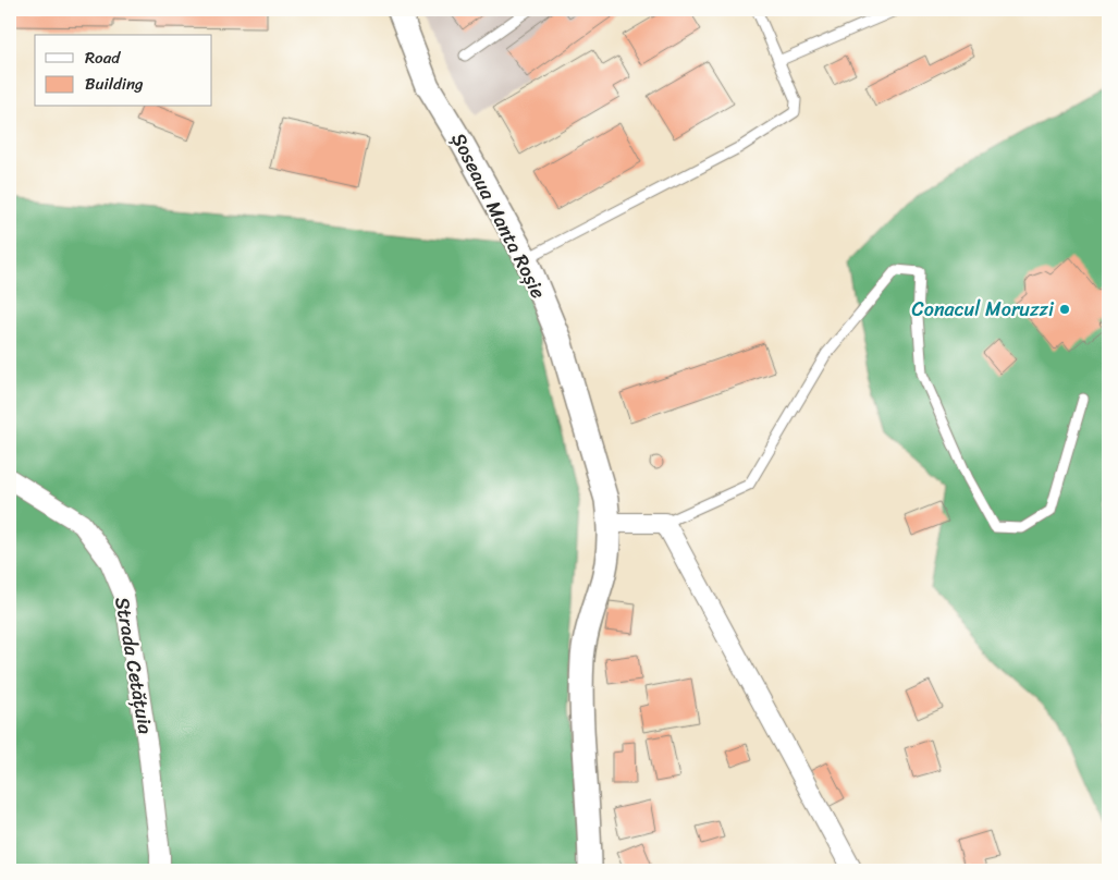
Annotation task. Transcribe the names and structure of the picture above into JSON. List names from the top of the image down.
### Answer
{
  "streets": {
    "street": ["Șoseaua Manta Roșie", "Strada Cetățuia"]
  },
  "places": ["Conacul Moruzzi"],
  "legend": ["Road", "Building"]
}
